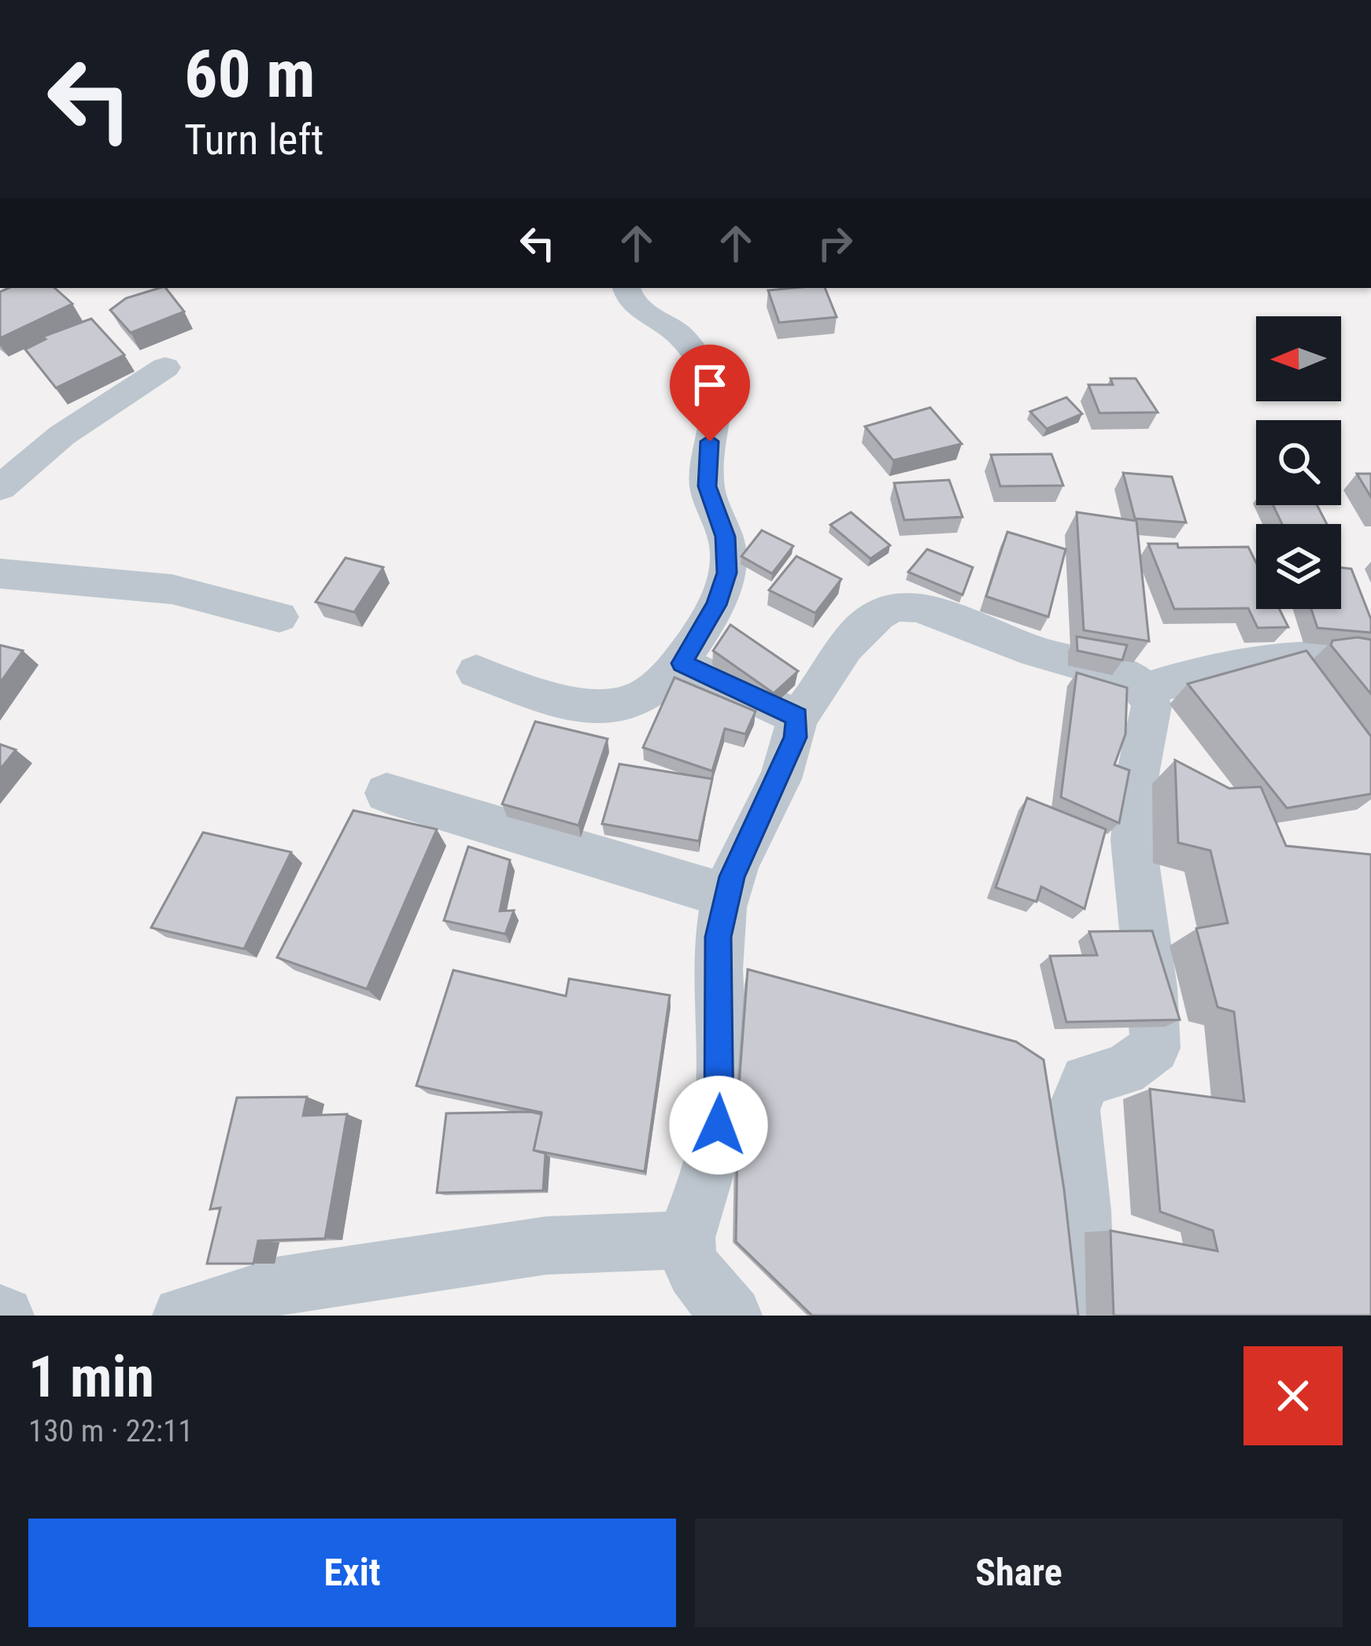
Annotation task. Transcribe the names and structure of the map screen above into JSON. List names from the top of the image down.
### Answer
{
  "north": "left",
  "page": {
    "turn": ["60 m", "Turn left"],
    "heading": ["1 min", "130 m · 22:11"],
    "buttons": ["Exit", "Share"]
  }
}
